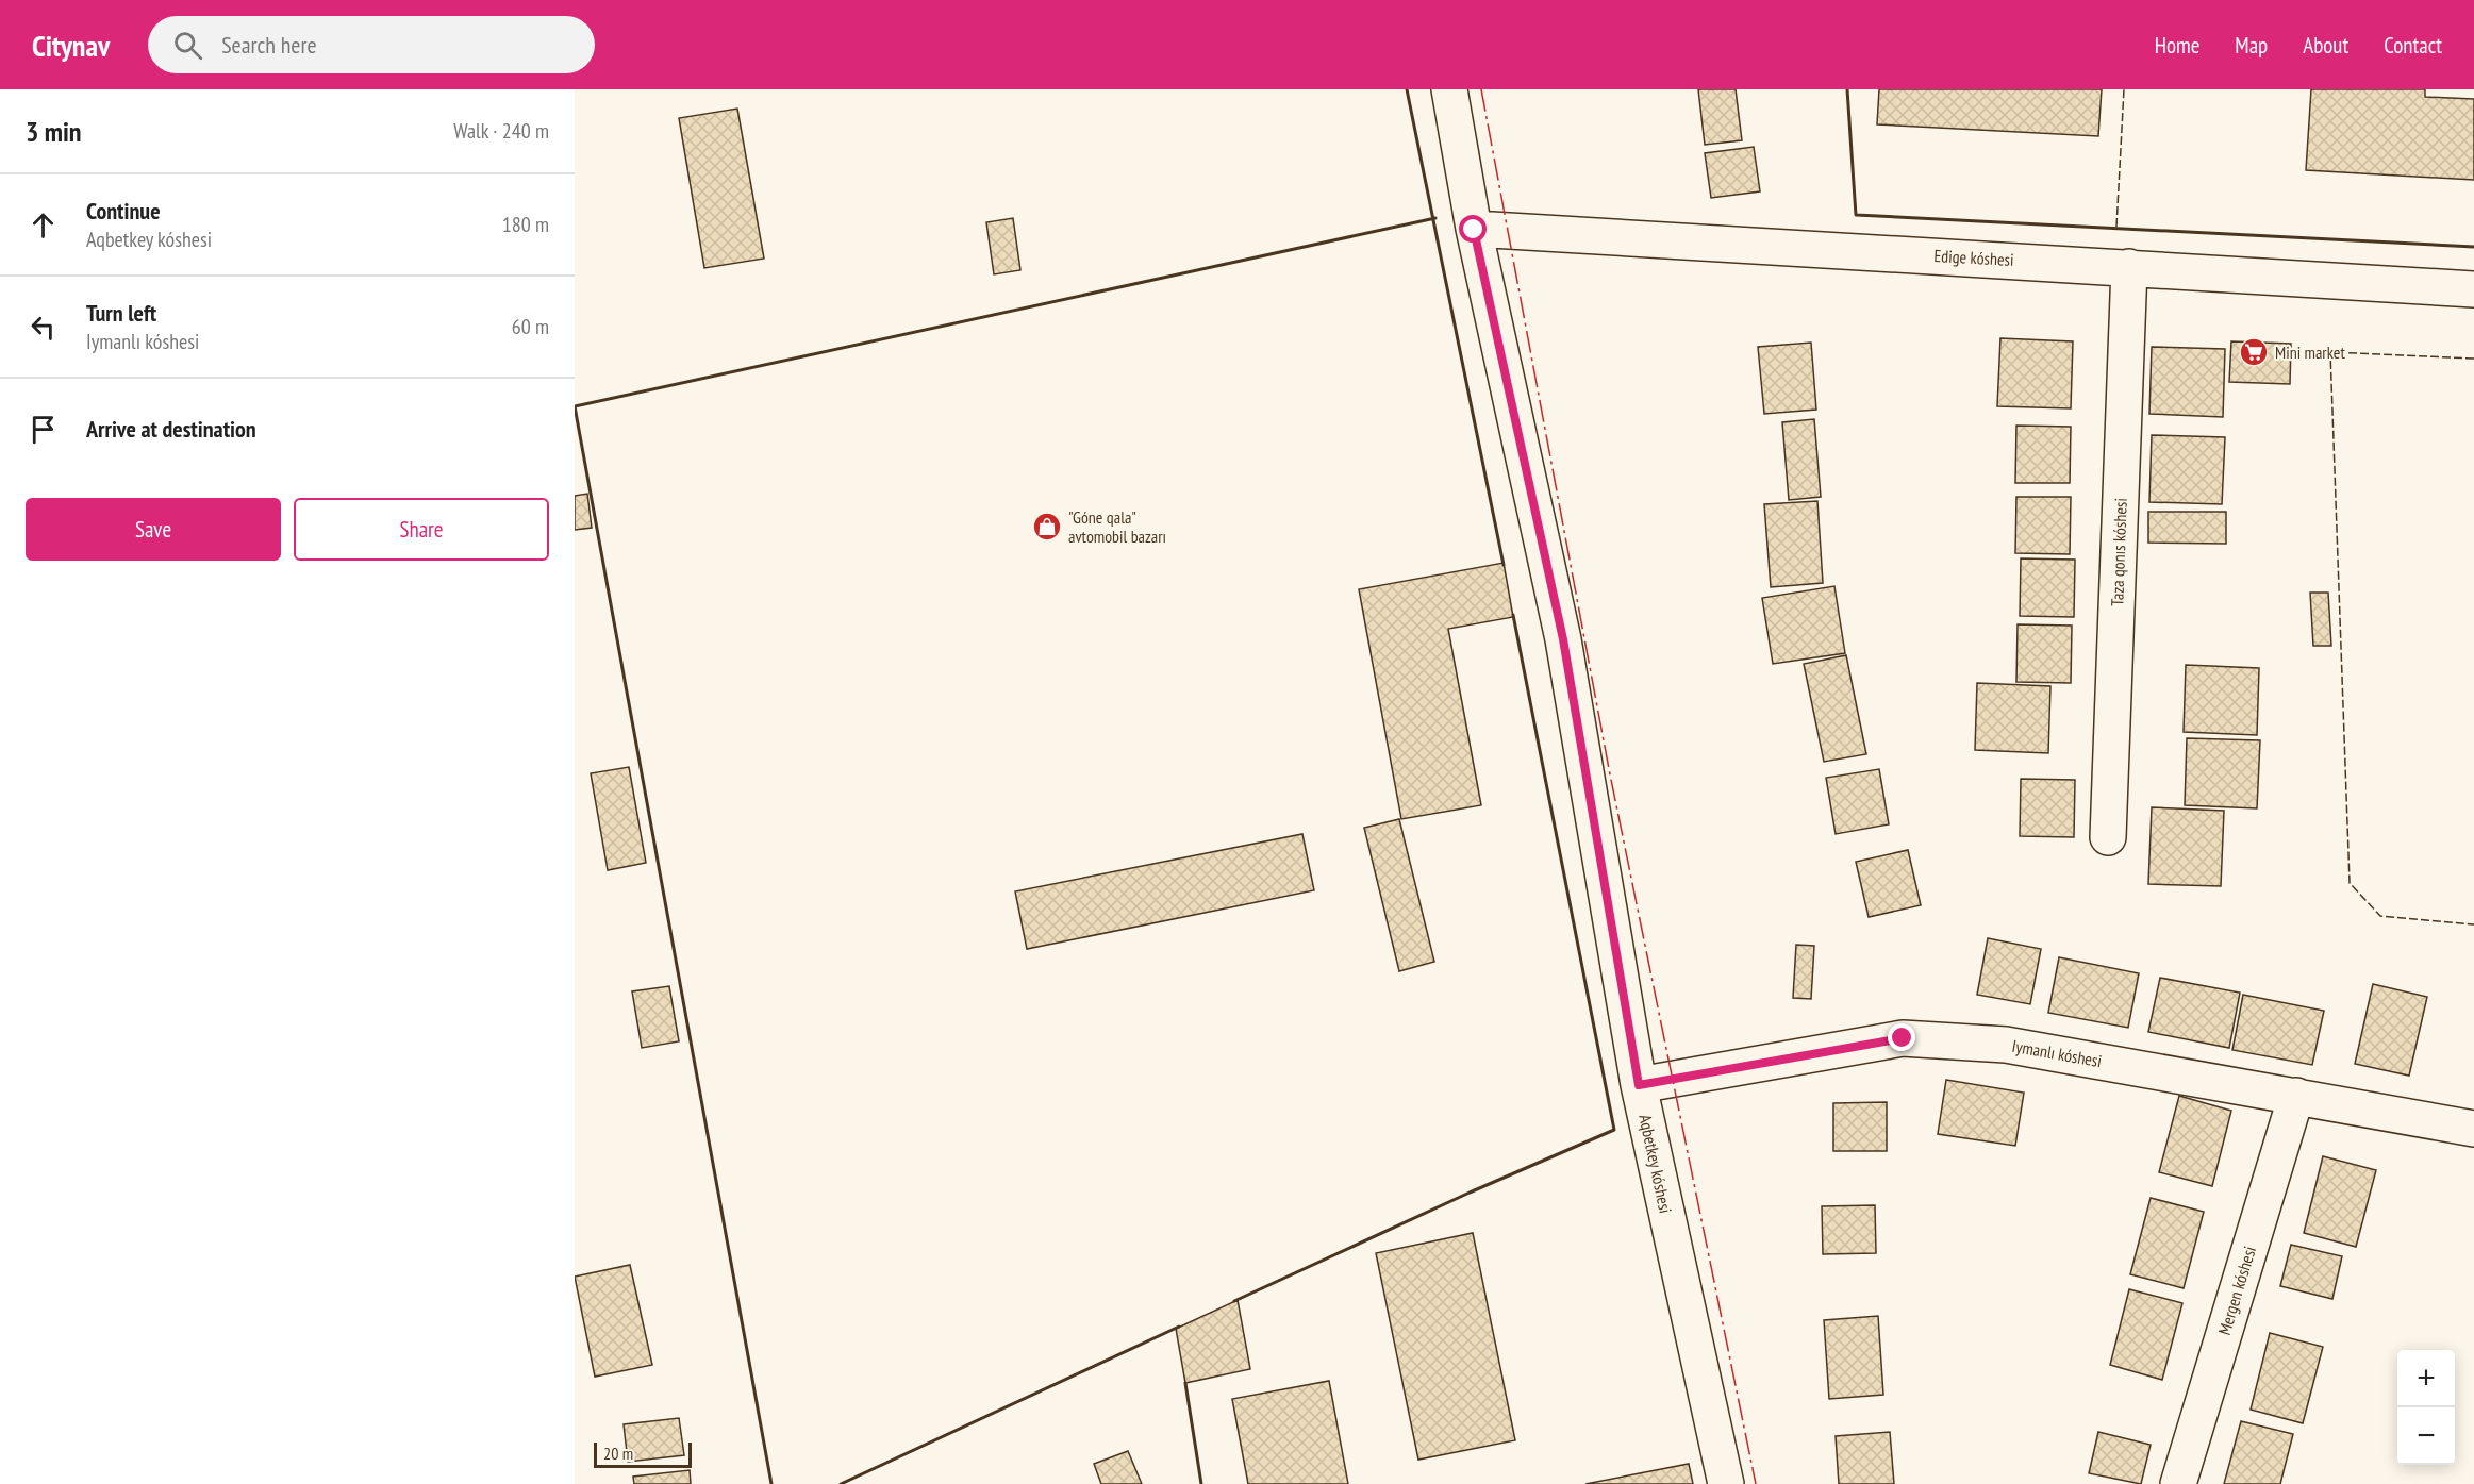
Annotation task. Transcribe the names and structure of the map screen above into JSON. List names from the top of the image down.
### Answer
{
  "streets": {
    "street": [
      "Edige kóshesi",
      "Taza qonıs kóshesi",
      "Iymanlı kóshesi",
      "Aqbetkey kóshesi",
      "Mergen kóshesi"
    ]
  },
  "crossings": [
    ["Edige kóshesi", "Taza qonıs kóshesi"],
    ["Edige kóshesi", "Aqbetkey kóshesi"],
    ["Iymanlı kóshesi", "Aqbetkey kóshesi"],
    ["Iymanlı kóshesi", "Mergen kóshesi"]
  ],
  "places": {
    "supermarket": ["Mini market"],
    "shop": ["\"Góne qala\" avtomobil bazarı"]
  },
  "scale_bar": "20 m",
  "page": {
    "header": "Citynav",
    "search": "Search here",
    "nav": [
      "Home",
      "Map",
      "About",
      "Contact"
    ],
    "heading": ["3 min", "Walk · 240 m"],
    "list": [
      ["Continue", "Aqbetkey kóshesi", "180 m"],
      ["Turn left", "Iymanlı kóshesi", "60 m"],
      "Arrive at destination"
    ],
    "buttons": ["Save", "Share"],
    "map_buttons": ["+", "−"],
    "scale": "20 m"
  }
}
